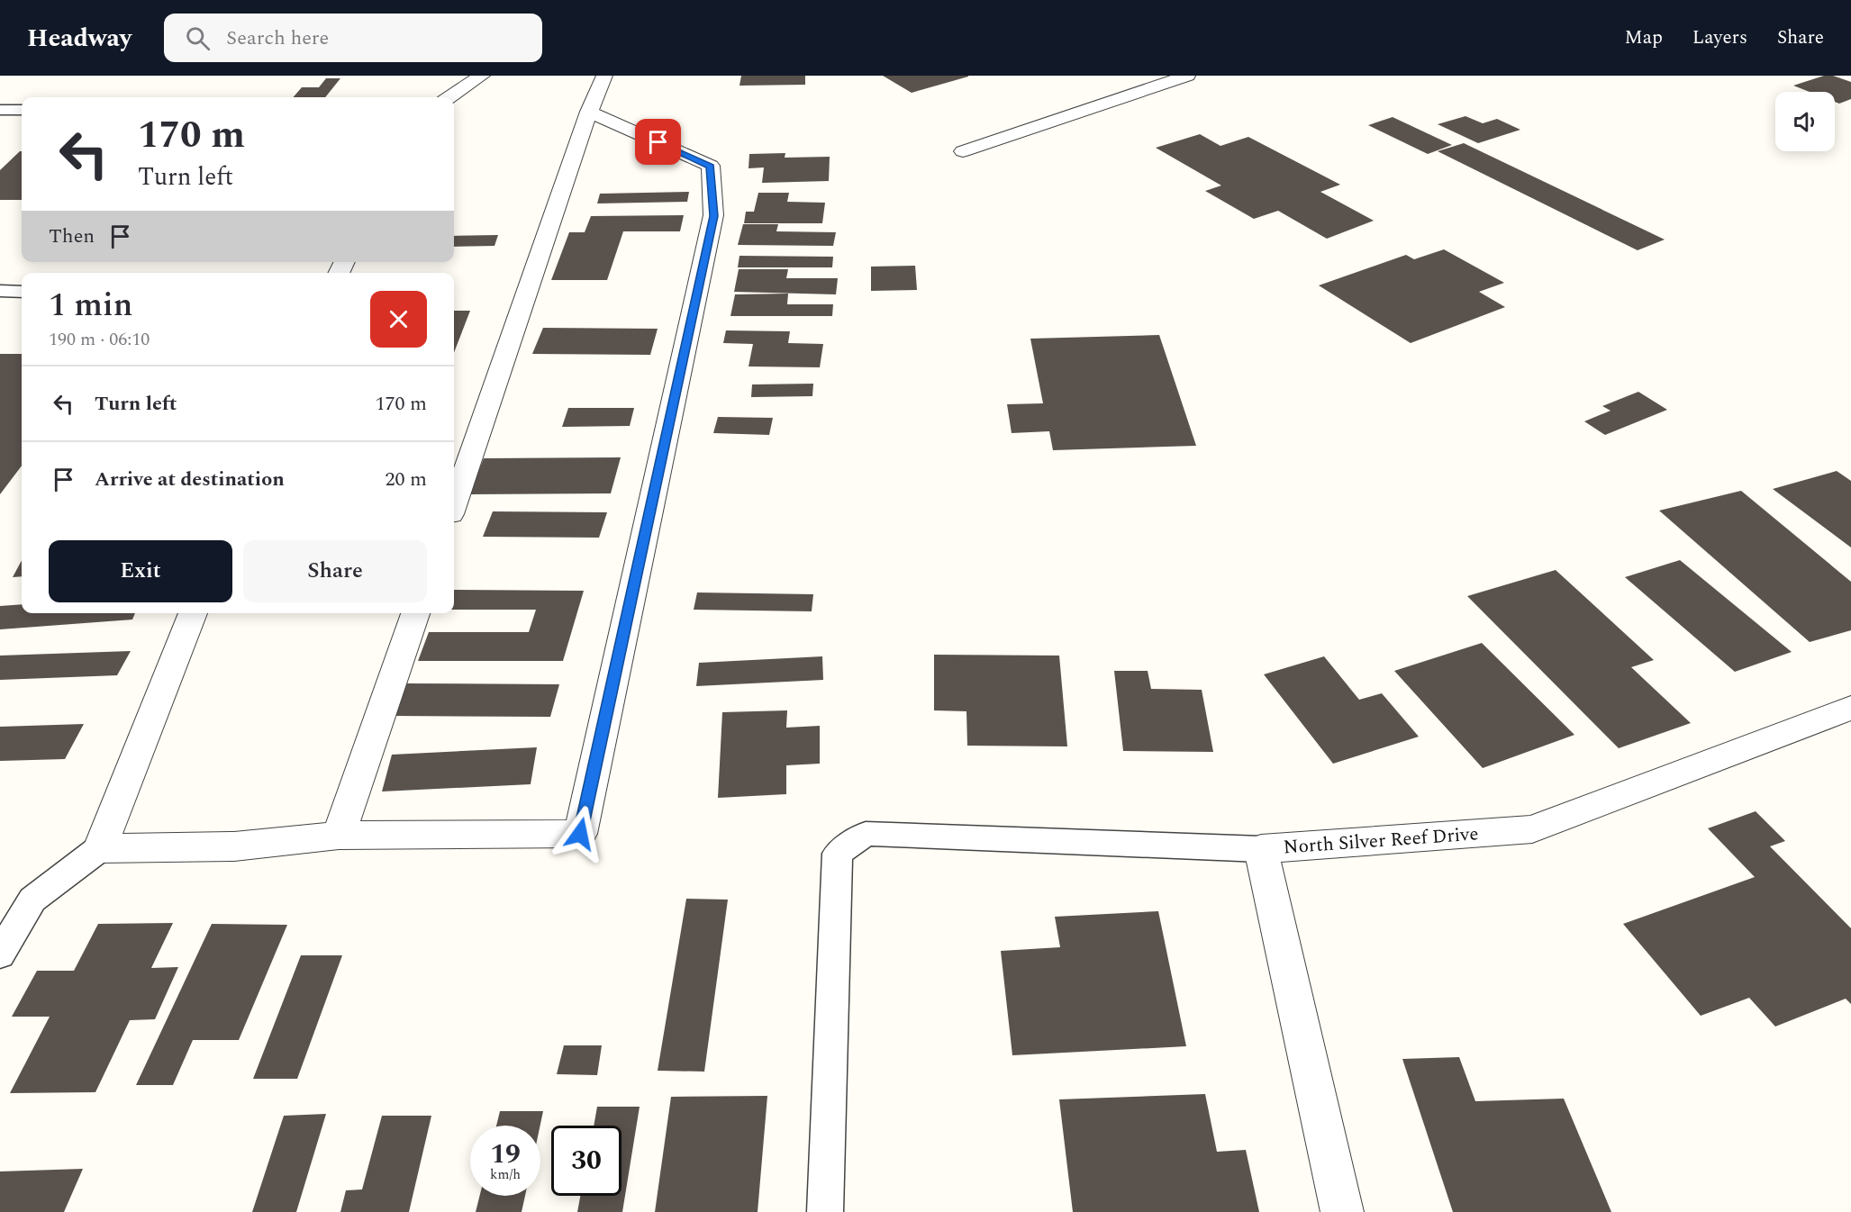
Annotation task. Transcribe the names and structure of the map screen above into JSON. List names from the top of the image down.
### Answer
{
  "streets": {
    "street": ["North Silver Reef Drive"]
  },
  "page": {
    "header": "Headway",
    "search": "Search here",
    "nav": ["Map", "Layers", "Share"],
    "turn": ["170 m", "Turn left"],
    "then": "Then",
    "heading": ["1 min", "190 m · 06:10"],
    "list": [
      {
        "name": "Turn left",
        "value": "170 m"
      },
      {
        "name": "Arrive at destination",
        "value": "20 m"
      }
    ],
    "buttons": ["Exit", "Share"],
    "speed": "19 km/h",
    "limit": "30"
  }
}
